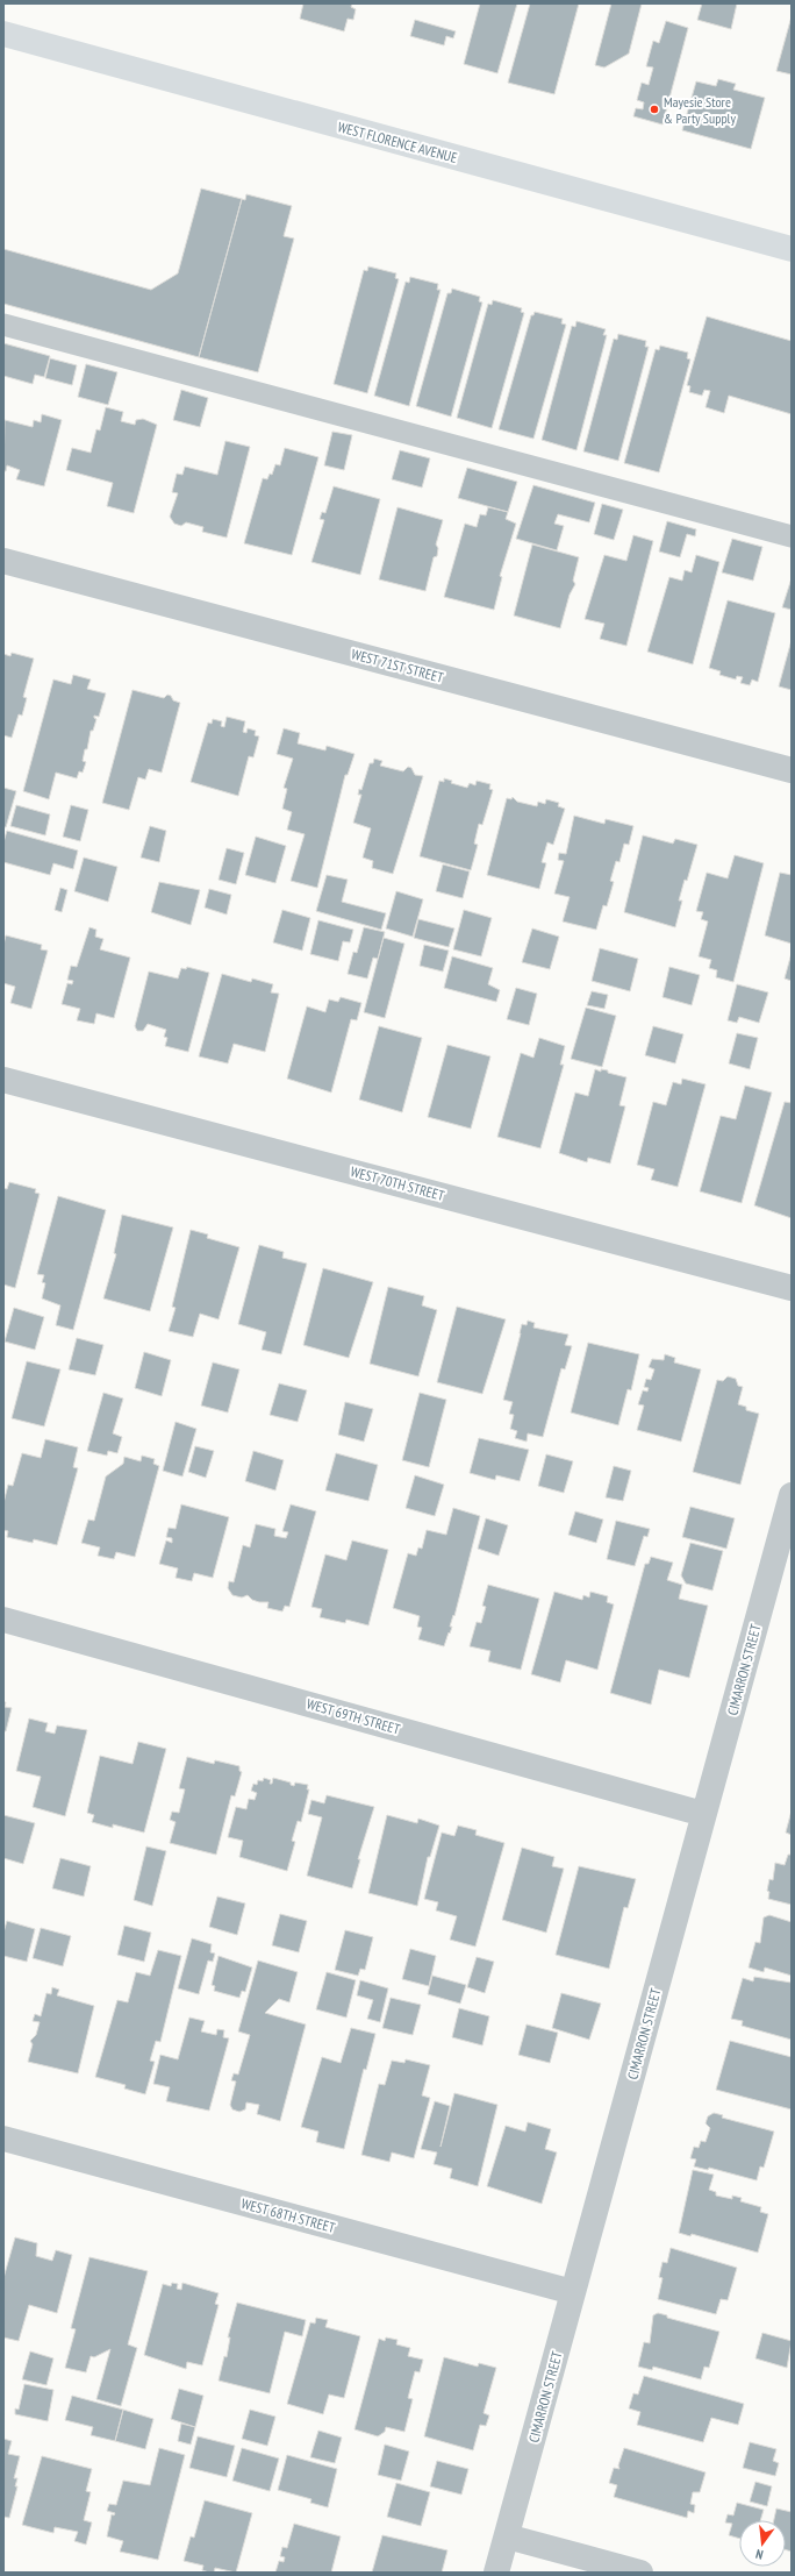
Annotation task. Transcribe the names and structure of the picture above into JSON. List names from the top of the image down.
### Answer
{
  "streets": {
    "main road": ["WEST FLORENCE AVENUE"],
    "street": [
      "WEST 71ST STREET",
      "WEST 70TH STREET",
      "CIMARRON STREET",
      "WEST 69TH STREET",
      "WEST 68TH STREET"
    ]
  },
  "crossings": [
    ["CIMARRON STREET", "WEST 69TH STREET"],
    ["CIMARRON STREET", "WEST 68TH STREET"]
  ],
  "places": ["Mayesie Store & Party Supply"],
  "north": "bottom"
}
